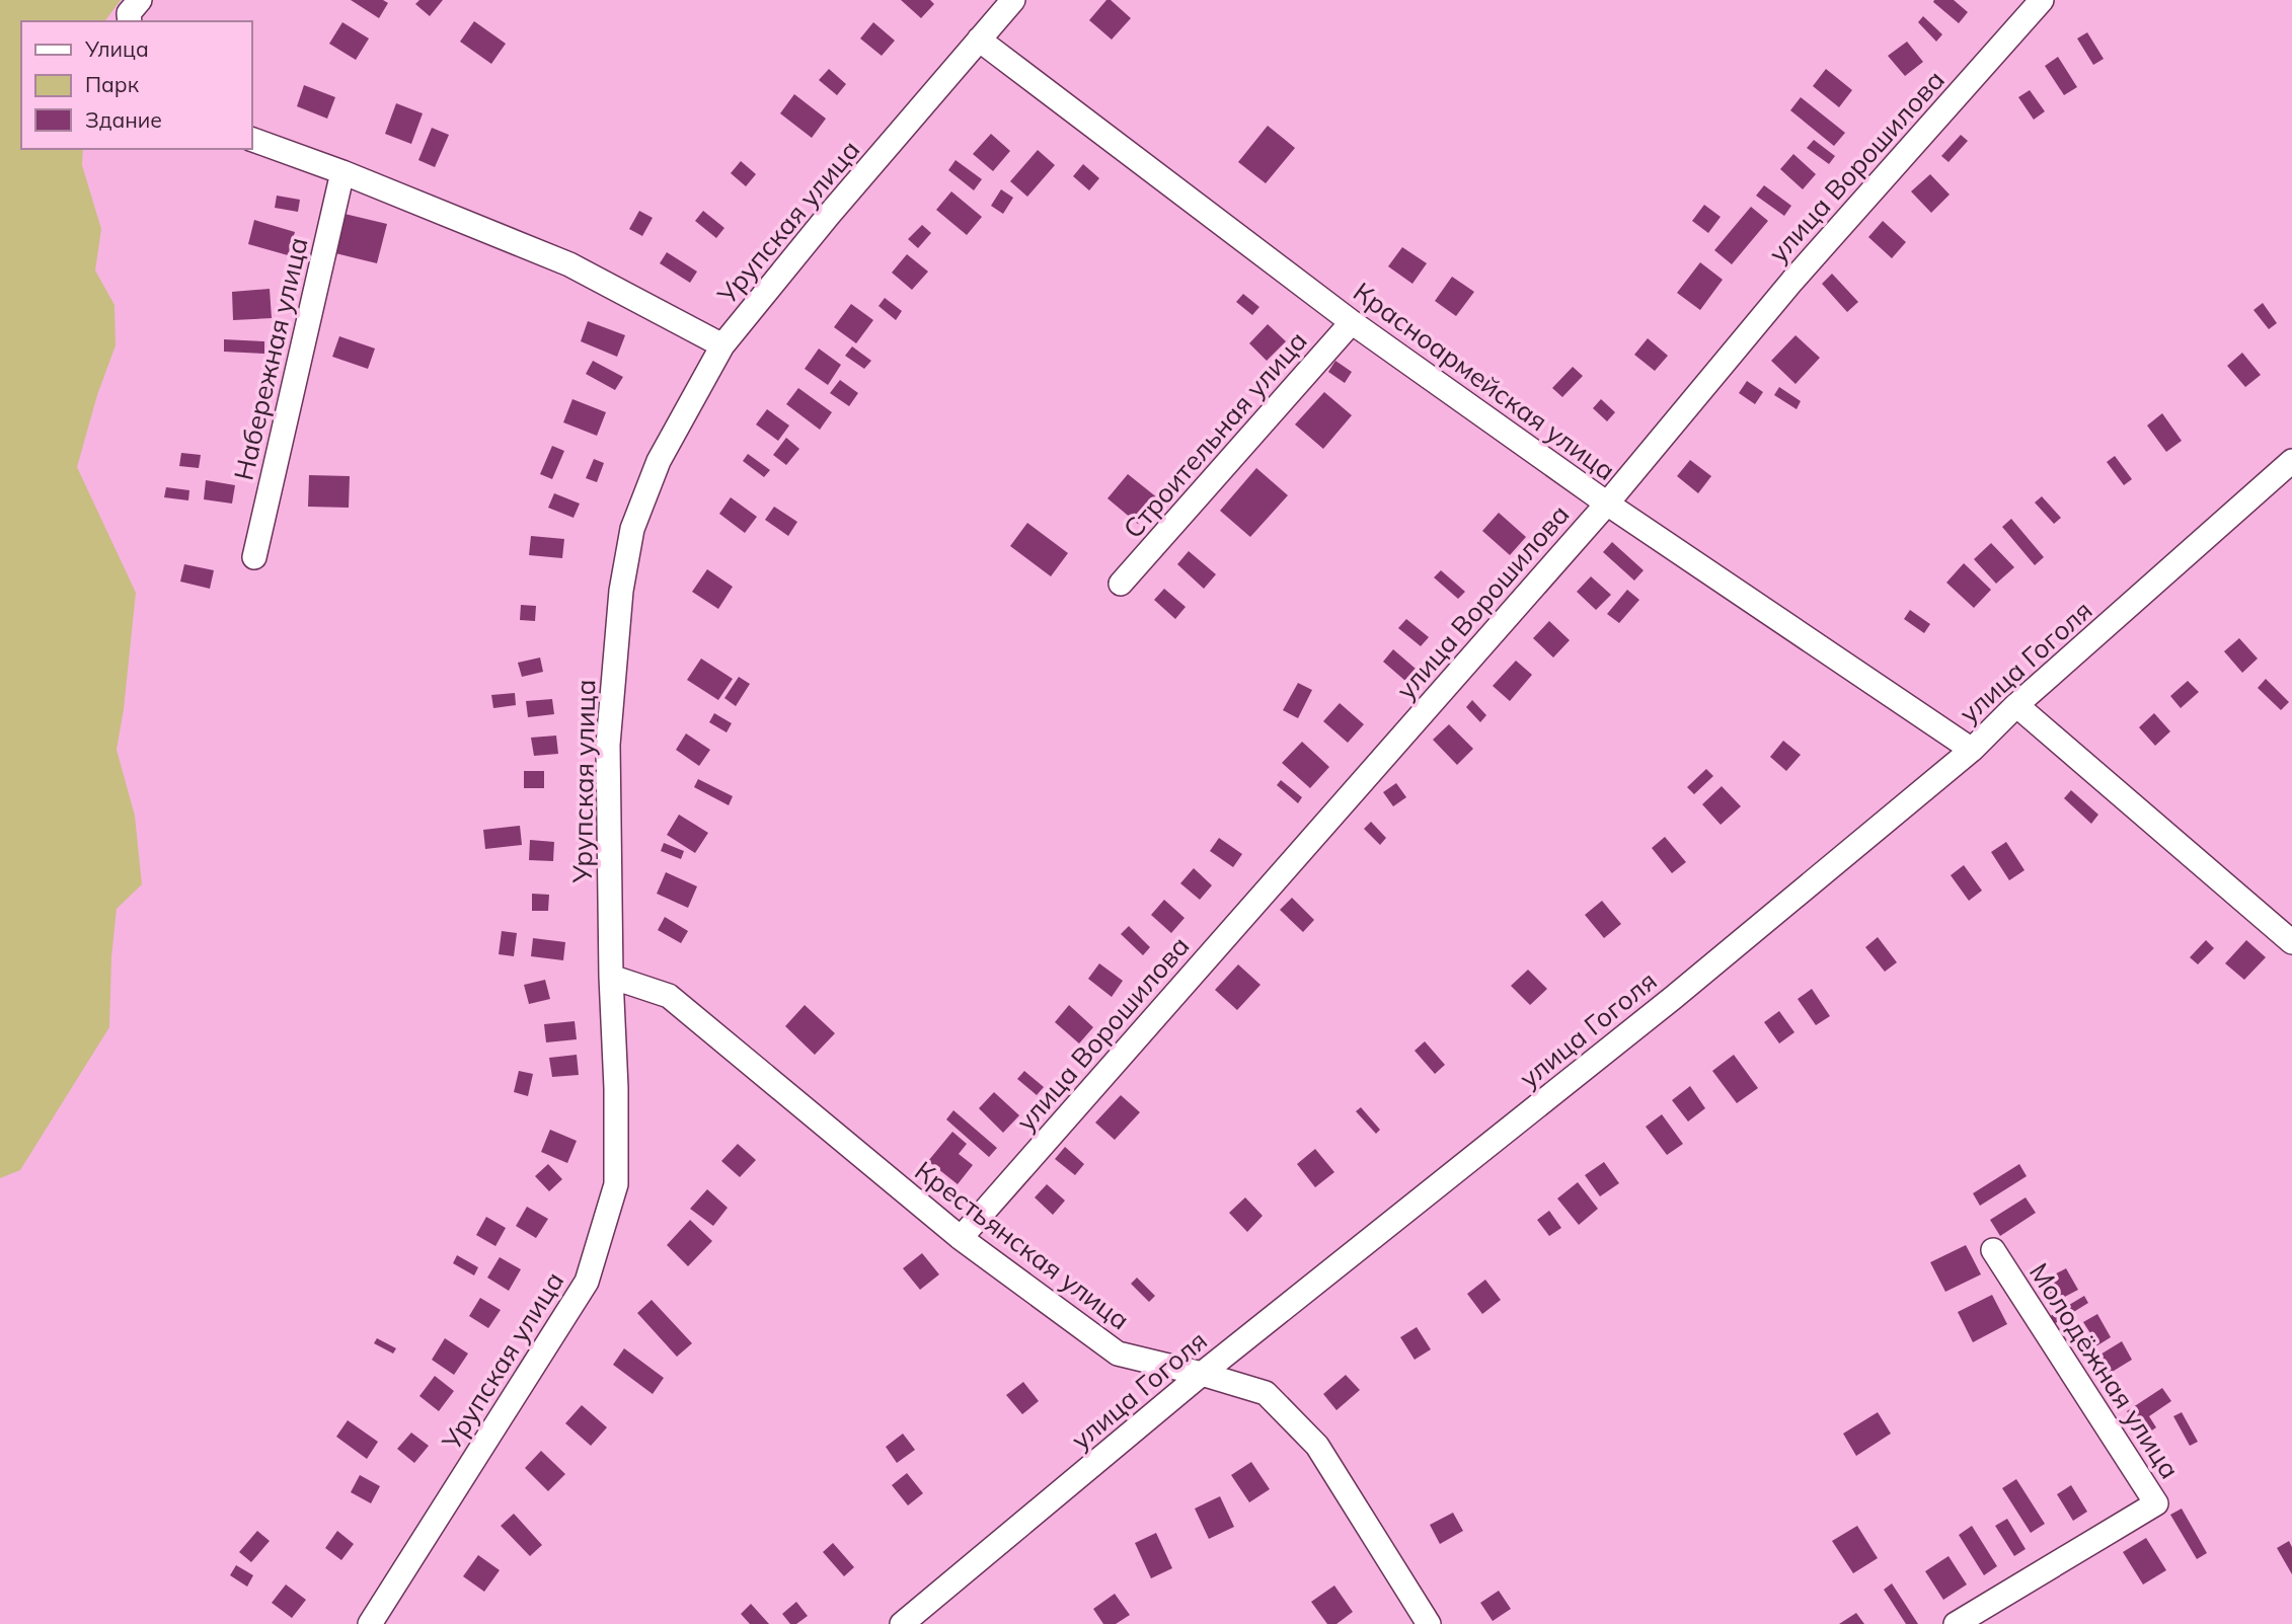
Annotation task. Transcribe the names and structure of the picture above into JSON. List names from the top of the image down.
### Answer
{
  "streets": {
    "street": [
      "улица Ворошилова",
      "Урупская улица",
      "Набережная улица",
      "Красноармейская улица",
      "Строительная улица",
      "улица Гоголя",
      "Крестьянская улица",
      "Молодёжная улица"
    ]
  },
  "crossings": [
    ["улица Ворошилова", "Красноармейская улица"],
    ["улица Ворошилова", "Крестьянская улица"],
    ["Урупская улица", "Красноармейская улица"],
    ["Урупская улица", "Крестьянская улица"],
    ["Красноармейская улица", "Строительная улица"],
    ["Красноармейская улица", "улица Гоголя"],
    ["улица Гоголя", "Крестьянская улица"]
  ],
  "legend": ["Улица", "Парк", "Здание"]
}
